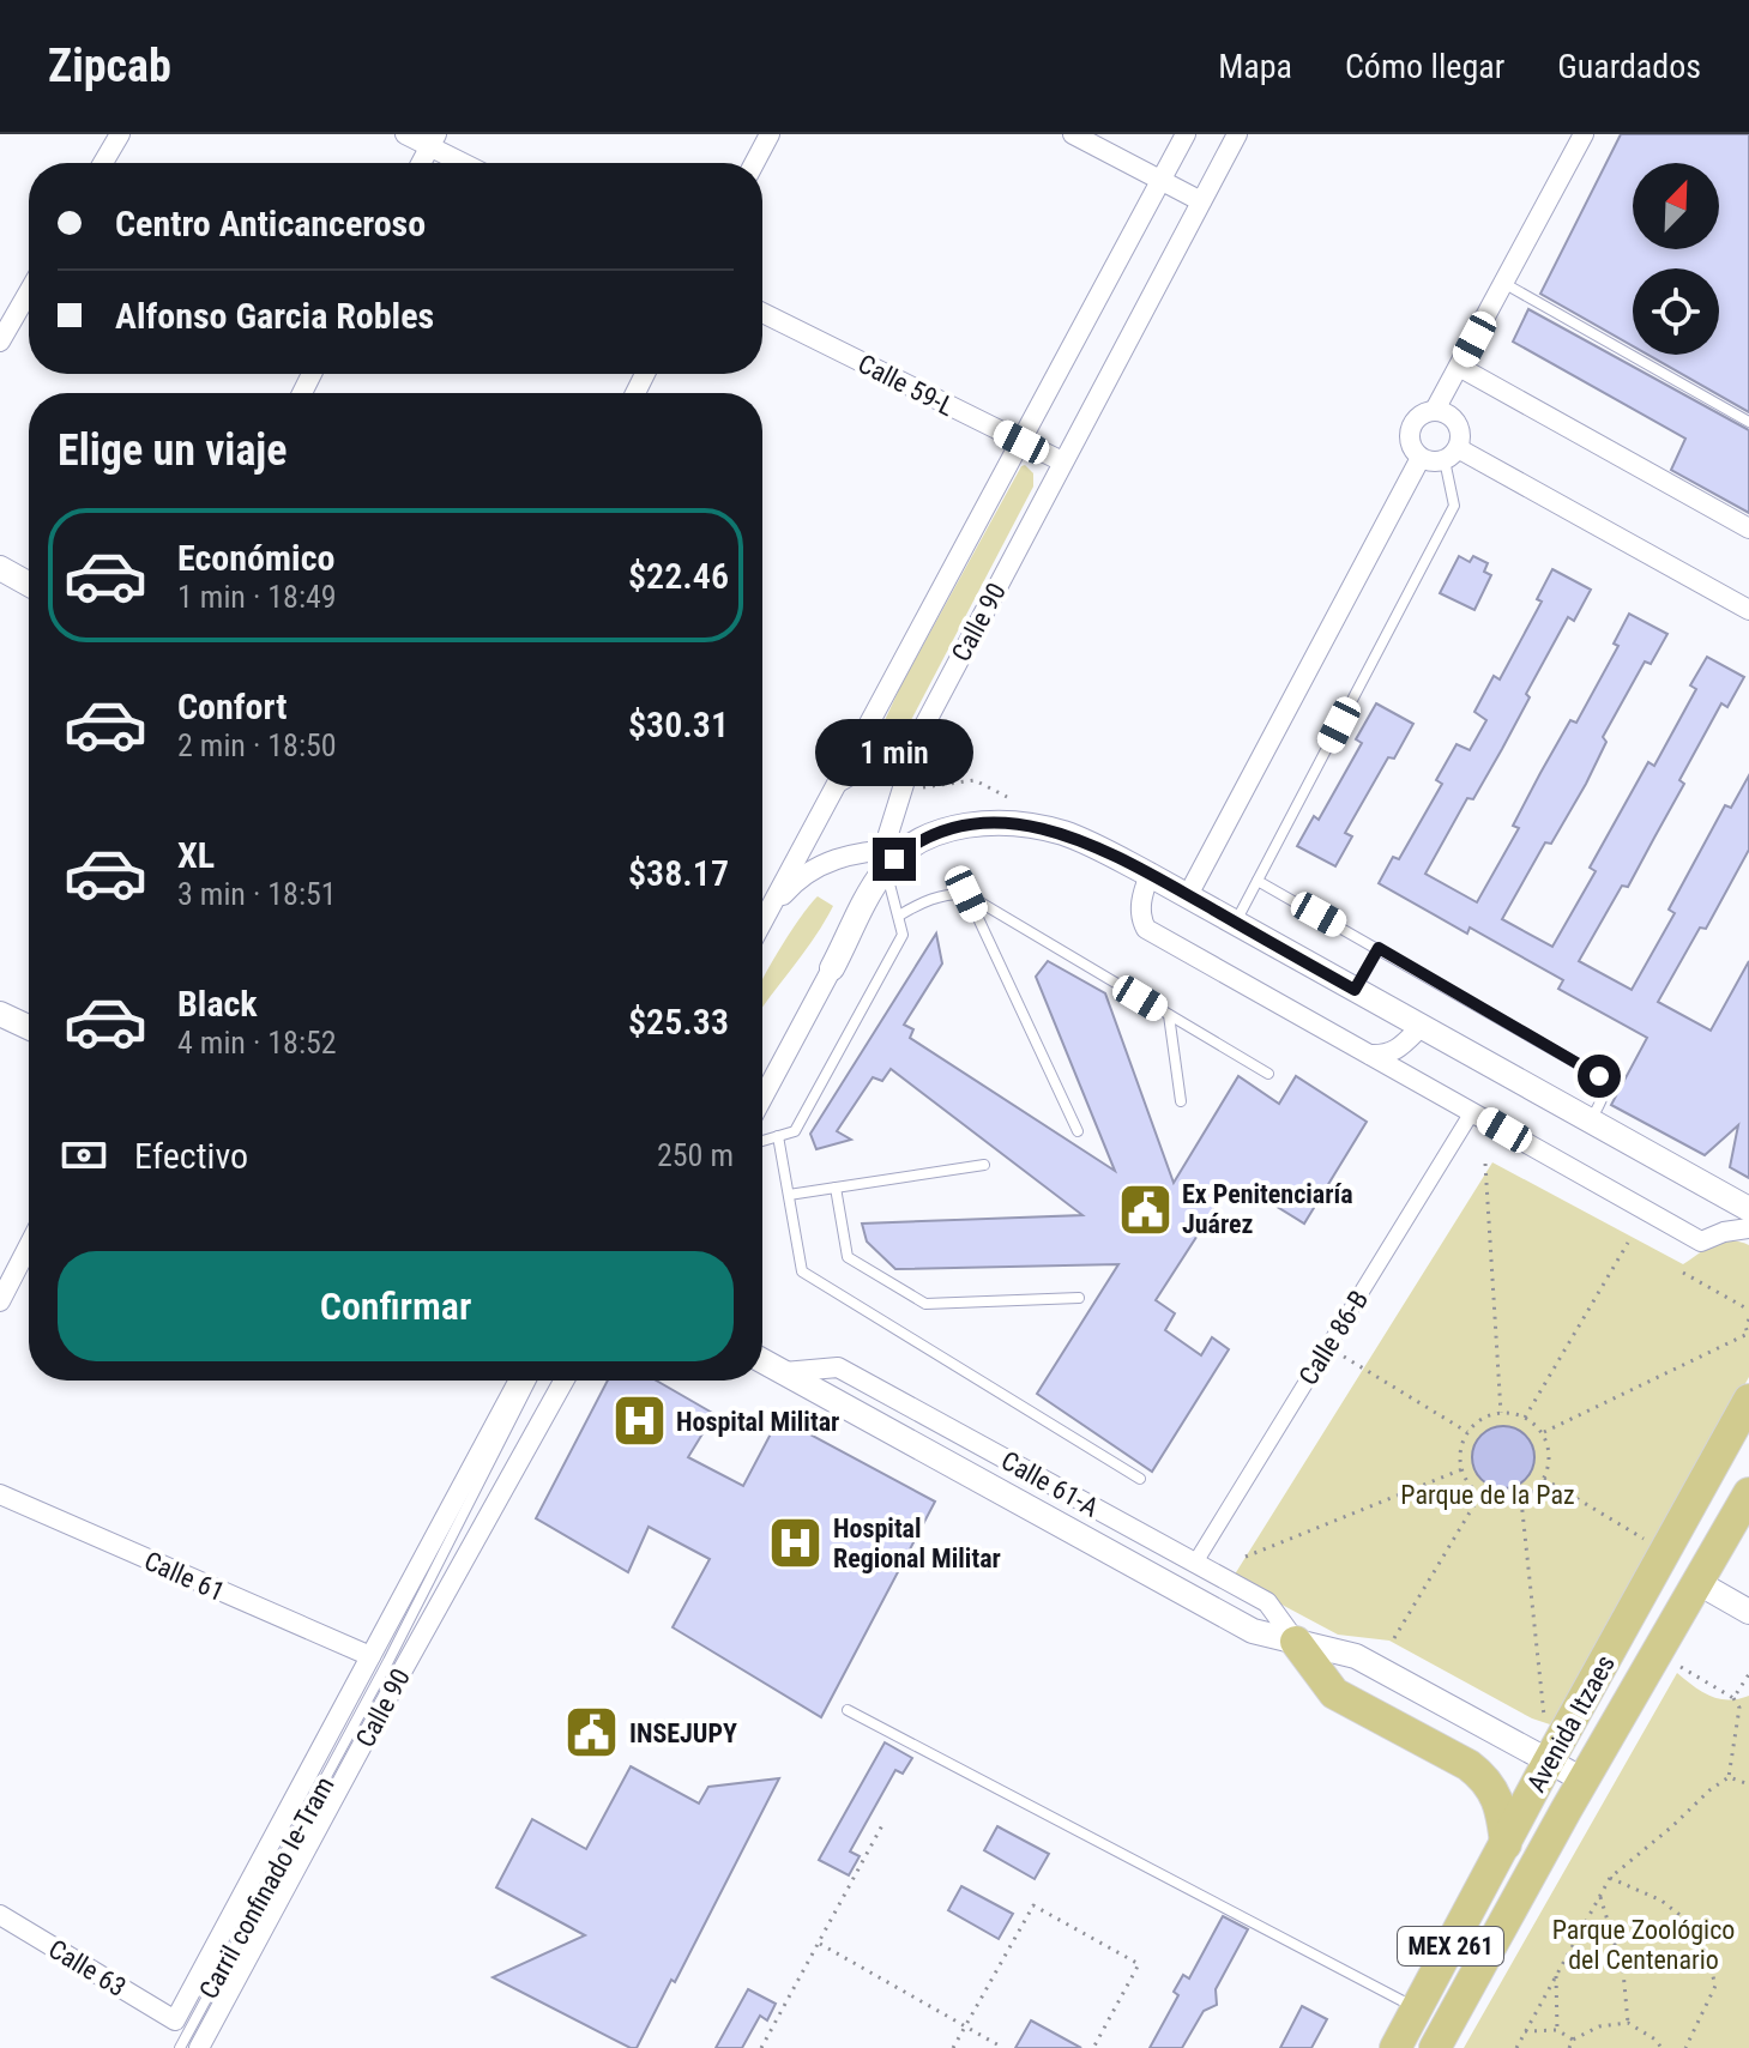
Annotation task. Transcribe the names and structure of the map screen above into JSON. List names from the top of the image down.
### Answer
{
  "streets": {
    "main road": ["Avenida Itzaes", "MEX 261"],
    "street": [
      "Calle 59-L",
      "Calle 90",
      "Calle 86-B",
      "Calle 61-A",
      "Calle 61",
      "Calle 63"
    ],
    "lane": ["Carril confinado Ie-Tram"]
  },
  "crossings": [
    ["Calle 59-L", "Calle 90"],
    ["Calle 90", "Calle 61"],
    ["Calle 90", "Calle 63"],
    ["Calle 86-B", "Calle 61-A"],
    ["Calle 61-A", "Avenida Itzaes"]
  ],
  "parks": ["Parque de la Paz", "Parque Zoológico del Centenario"],
  "places": {
    "public building": ["Ex Penitenciaría Juárez", "INSEJUPY"],
    "hospital": ["Hospital Militar", "Hospital Regional Militar"]
  },
  "north": "top right",
  "page": {
    "header": "Zipcab",
    "nav": ["Mapa", "Cómo llegar", "Guardados"],
    "banner": ["Centro Anticanceroso", "Alfonso Garcia Robles"],
    "heading": "Elige un viaje",
    "list": [
      {
        "name": "Económico",
        "note": "1 min · 18:49",
        "value": "$22.46"
      },
      {
        "name": "Confort",
        "note": "2 min · 18:50",
        "value": "$30.31"
      },
      {
        "name": "XL",
        "note": "3 min · 18:51",
        "value": "$38.17"
      },
      {
        "name": "Black",
        "note": "4 min · 18:52",
        "value": "$25.33"
      }
    ],
    "bubble": "1 min",
    "pay": ["Efectivo", "250 m"],
    "buttons": "Confirmar"
  }
}
